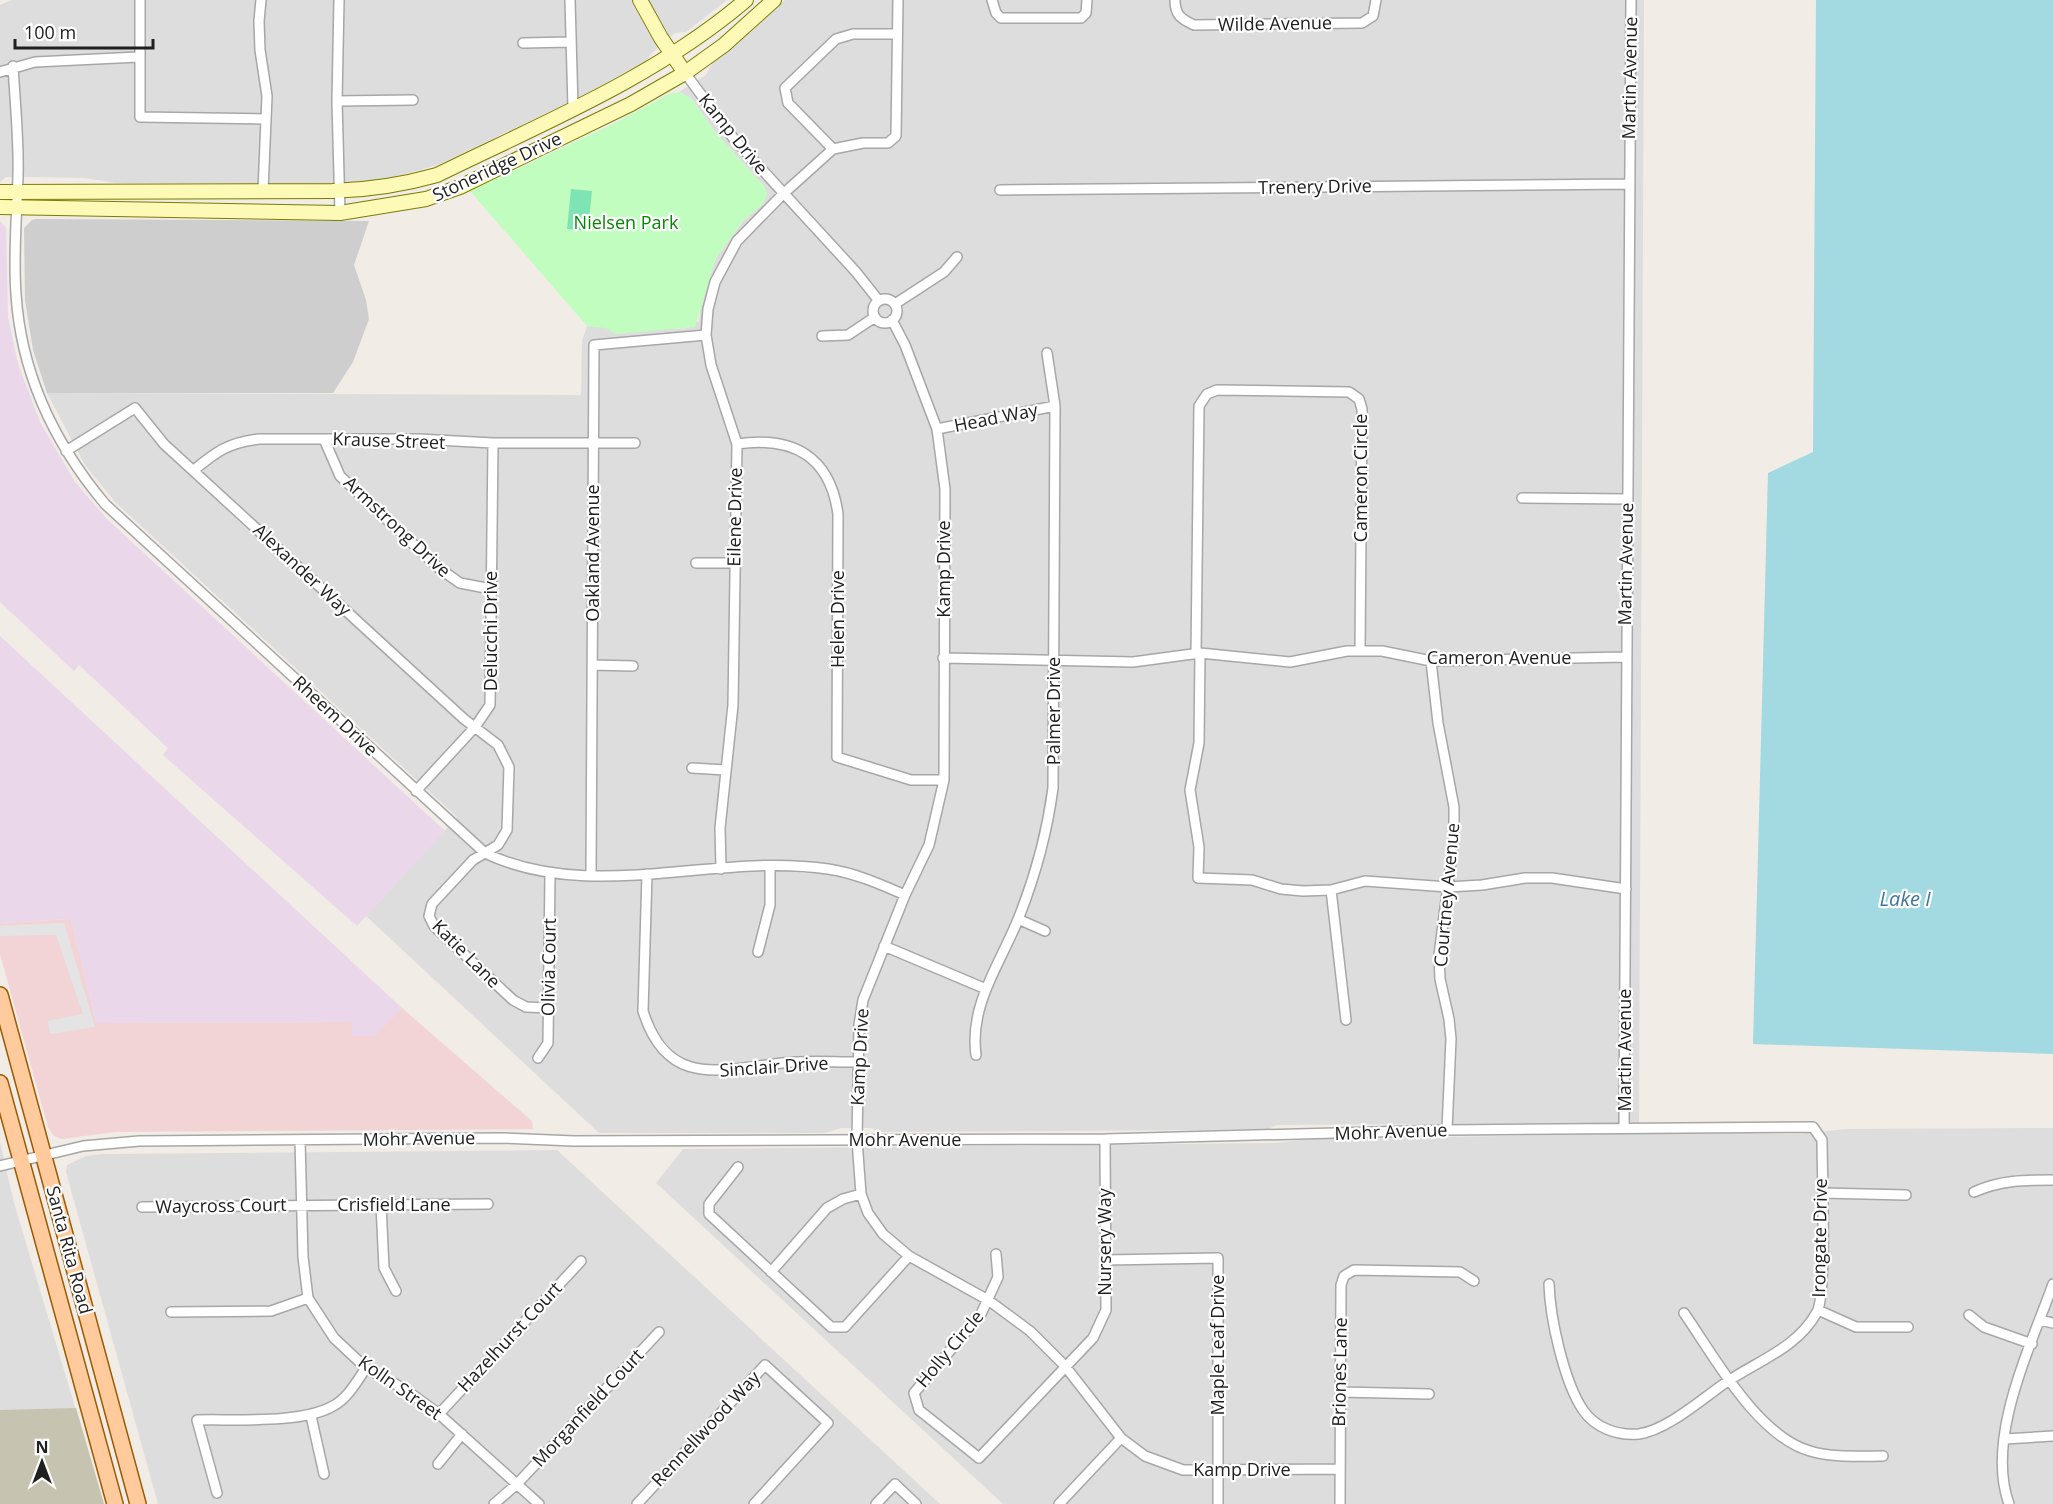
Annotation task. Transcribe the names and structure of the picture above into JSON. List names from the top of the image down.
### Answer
{
  "streets": {
    "main road": ["Stoneridge Drive", "Santa Rita Road"],
    "street": [
      "Wilde Avenue",
      "Martin Avenue",
      "Kamp Drive",
      "Trenery Drive",
      "Head Way",
      "Krause Street",
      "Cameron Circle",
      "Eilene Drive",
      "Armstrong Drive",
      "Oakland Avenue",
      "Alexander Way",
      "Helen Drive",
      "Delucchi Drive",
      "Cameron Avenue",
      "Palmer Drive",
      "Rheem Drive",
      "Courtney Avenue",
      "Katie Lane",
      "Olivia Court",
      "Sinclair Drive",
      "Mohr Avenue",
      "Crisfield Lane",
      "Waycross Court",
      "Irongate Drive",
      "Nursery Way",
      "Hazelhurst Court",
      "Maple Leaf Drive",
      "Holly Circle",
      "Briones Lane",
      "Kolln Street",
      "Morganfield Court",
      "Rennellwood Way"
    ]
  },
  "crossings": [
    ["Martin Avenue", "Trenery Drive"],
    ["Martin Avenue", "Cameron Avenue"],
    ["Martin Avenue", "Mohr Avenue"],
    ["Kamp Drive", "Stoneridge Drive"],
    ["Kamp Drive", "Head Way"],
    ["Kamp Drive", "Eilene Drive"],
    ["Kamp Drive", "Helen Drive"],
    ["Kamp Drive", "Cameron Avenue"],
    ["Kamp Drive", "Rheem Drive"],
    ["Kamp Drive", "Sinclair Drive"],
    ["Kamp Drive", "Mohr Avenue"],
    ["Kamp Drive", "Nursery Way"],
    ["Kamp Drive", "Maple Leaf Drive"],
    ["Kamp Drive", "Holly Circle"],
    ["Kamp Drive", "Briones Lane"],
    ["Stoneridge Drive", "Rheem Drive"],
    ["Head Way", "Palmer Drive"],
    ["Krause Street", "Armstrong Drive"],
    ["Krause Street", "Oakland Avenue"],
    ["Krause Street", "Alexander Way"],
    ["Krause Street", "Delucchi Drive"],
    ["Cameron Circle", "Cameron Avenue"],
    ["Eilene Drive", "Oakland Avenue"],
    ["Eilene Drive", "Helen Drive"],
    ["Eilene Drive", "Rheem Drive"],
    ["Armstrong Drive", "Delucchi Drive"],
    ["Oakland Avenue", "Rheem Drive"],
    ["Alexander Way", "Delucchi Drive"],
    ["Alexander Way", "Rheem Drive"],
    ["Alexander Way", "Katie Lane"],
    ["Delucchi Drive", "Rheem Drive"],
    ["Cameron Avenue", "Palmer Drive"],
    ["Cameron Avenue", "Courtney Avenue"],
    ["Rheem Drive", "Katie Lane"],
    ["Rheem Drive", "Olivia Court"],
    ["Rheem Drive", "Sinclair Drive"],
    ["Courtney Avenue", "Mohr Avenue"],
    ["Katie Lane", "Olivia Court"],
    ["Mohr Avenue", "Irongate Drive"],
    ["Mohr Avenue", "Nursery Way"],
    ["Mohr Avenue", "Santa Rita Road"],
    ["Mohr Avenue", "Kolln Street"],
    ["Crisfield Lane", "Waycross Court"],
    ["Crisfield Lane", "Kolln Street"],
    ["Waycross Court", "Kolln Street"],
    ["Nursery Way", "Maple Leaf Drive"],
    ["Nursery Way", "Holly Circle"],
    ["Hazelhurst Court", "Kolln Street"],
    ["Kolln Street", "Morganfield Court"]
  ],
  "water": ["Lake I"],
  "parks": ["Nielsen Park"],
  "scale_bar": "100 m",
  "north": "top"
}
